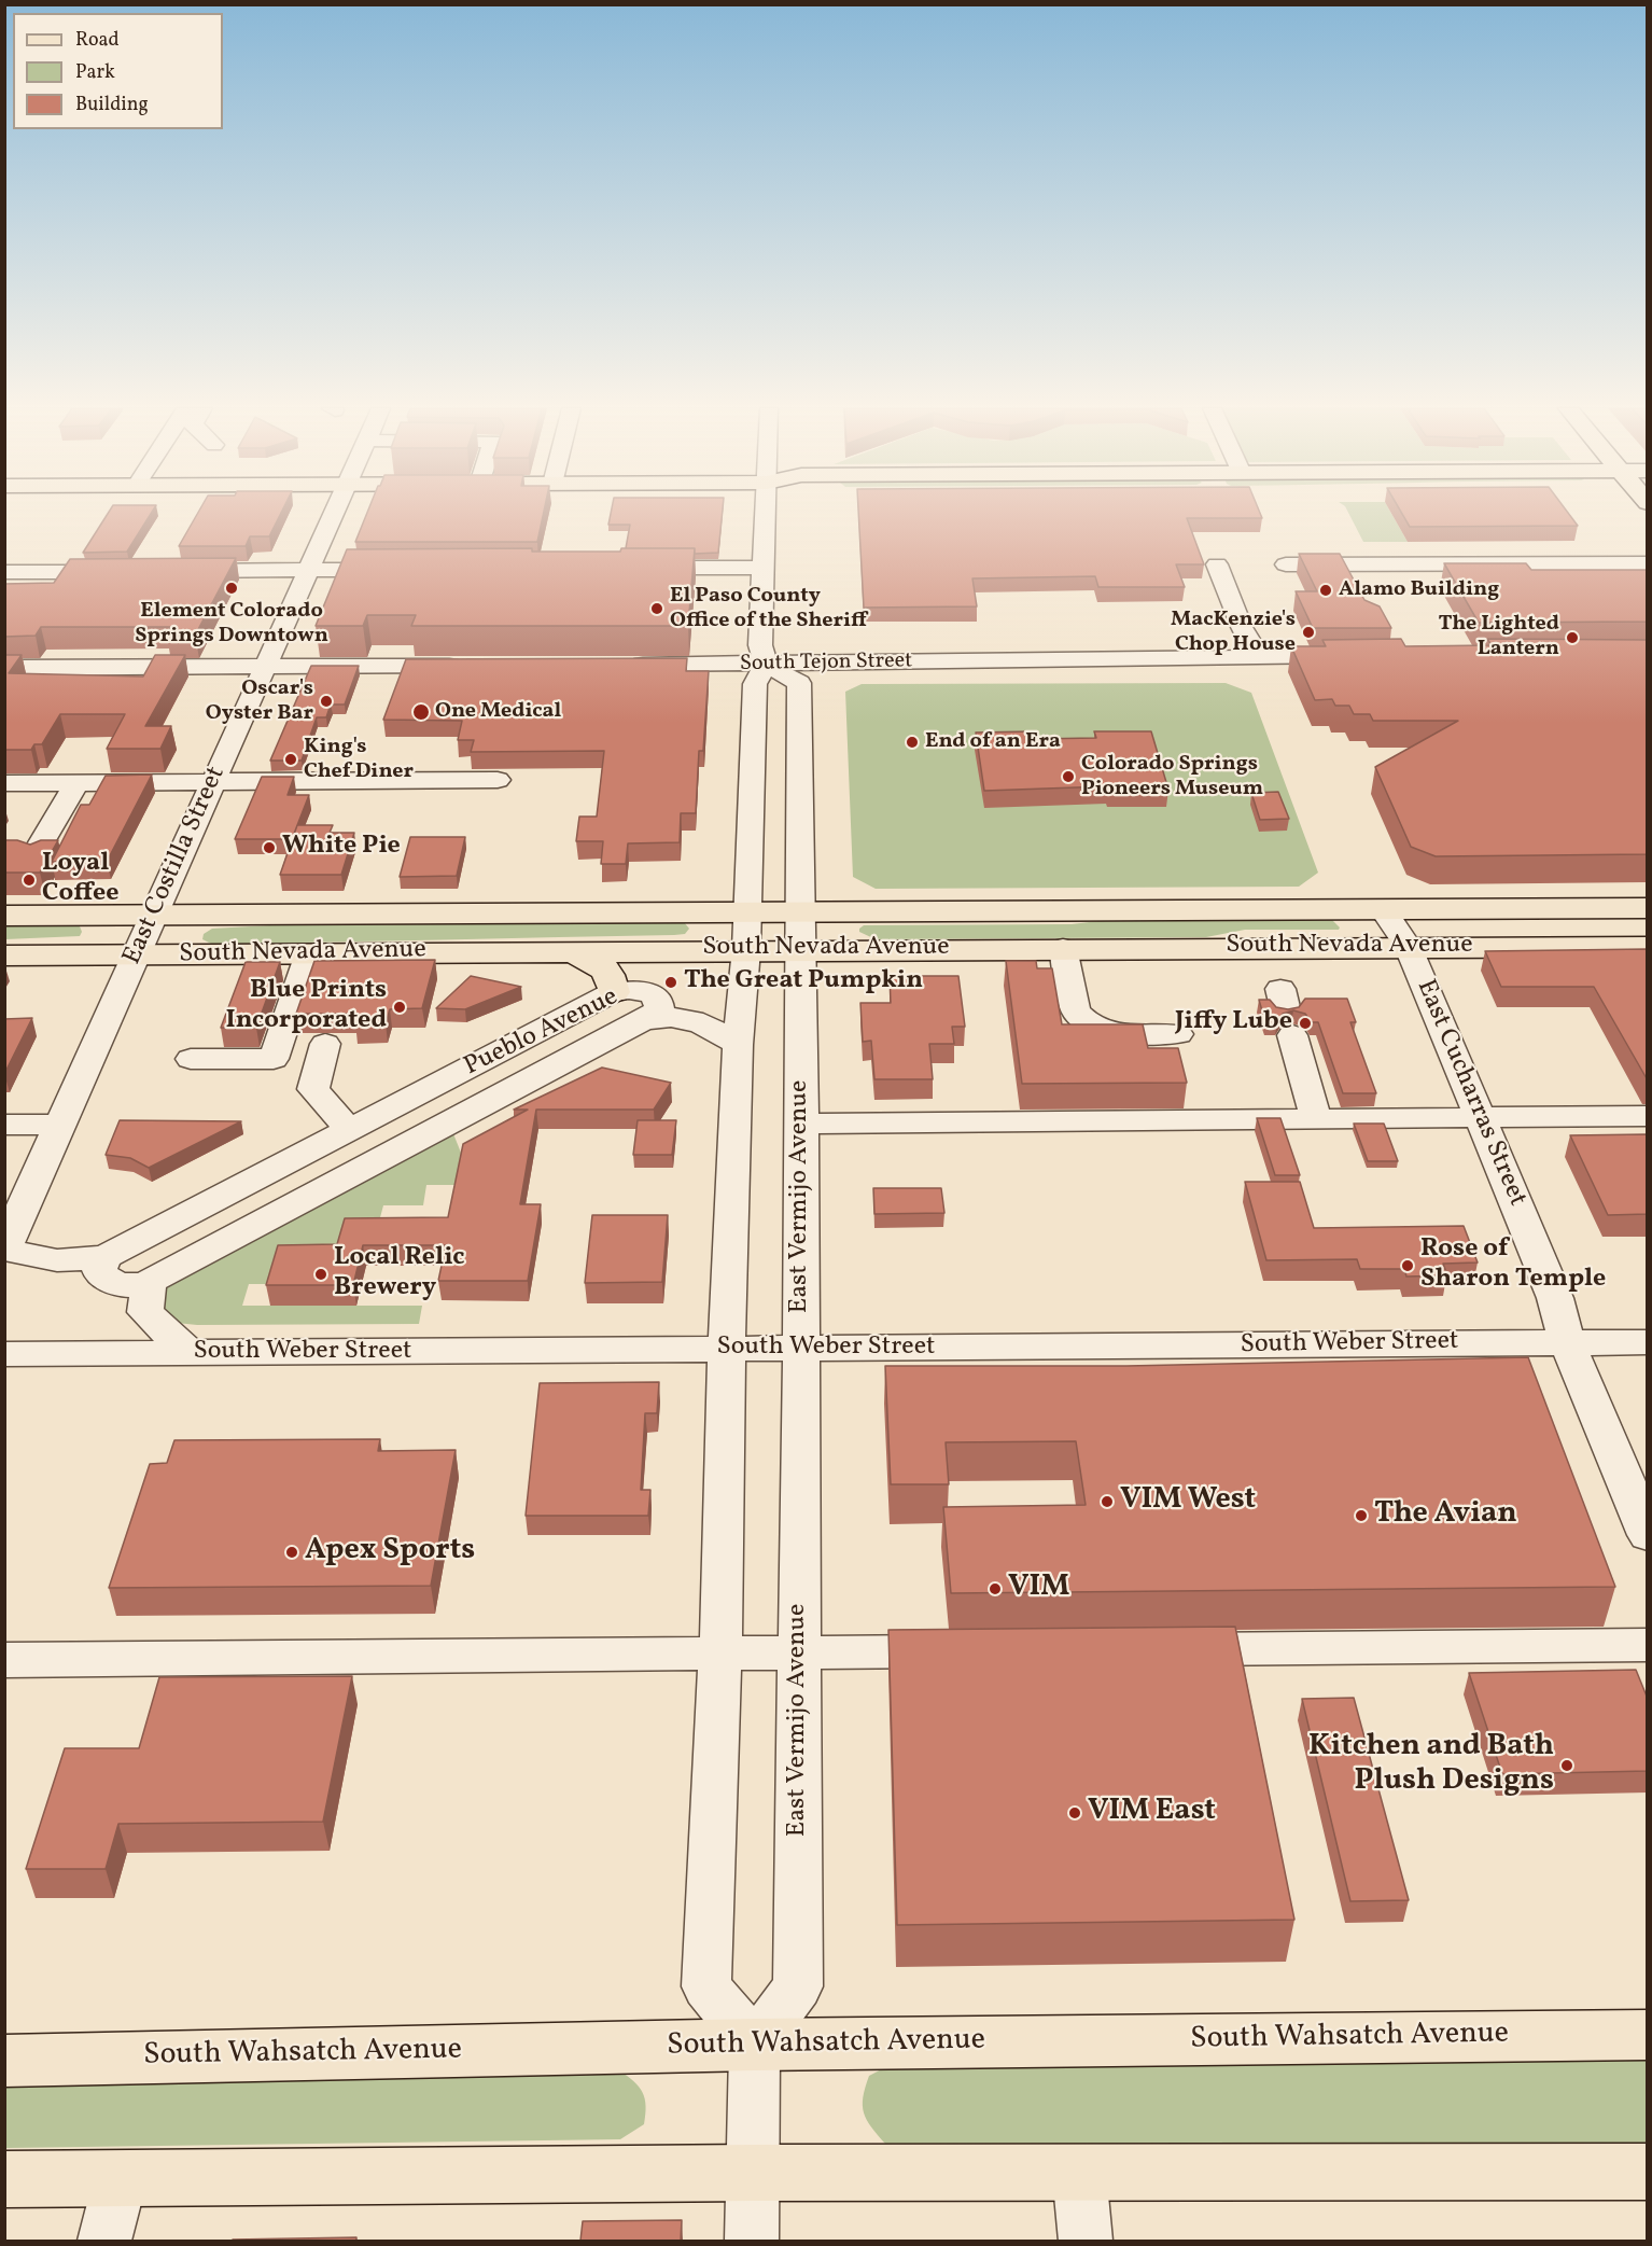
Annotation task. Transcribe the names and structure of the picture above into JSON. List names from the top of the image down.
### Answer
{
  "streets": {
    "main road": ["South Nevada Avenue", "South Wahsatch Avenue"],
    "street": [
      "South Tejon Street",
      "East Costilla Street",
      "Pueblo Avenue",
      "East Cucharras Street",
      "East Vermijo Avenue",
      "South Weber Street"
    ]
  },
  "crossings": [
    ["South Tejon Street", "East Vermijo Avenue"],
    ["East Costilla Street", "South Nevada Avenue"],
    ["South Nevada Avenue", "East Cucharras Street"],
    ["South Nevada Avenue", "East Vermijo Avenue"],
    ["East Cucharras Street", "South Weber Street"],
    ["East Vermijo Avenue", "South Weber Street"],
    ["East Vermijo Avenue", "South Wahsatch Avenue"]
  ],
  "places": [
    "Element Colorado Springs Downtown",
    "Alamo Building",
    "El Paso County Office of the Sheriff",
    "MacKenzie's Chop House",
    "The Lighted Lantern",
    "Oscar's Oyster Bar",
    "One Medical",
    "End of an Era",
    "King's Chef Diner",
    "Colorado Springs Pioneers Museum",
    "White Pie",
    "Loyal Coffee",
    "The Great Pumpkin",
    "Blue Prints Incorporated",
    "Jiffy Lube",
    "Rose of Sharon Temple",
    "Local Relic Brewery",
    "VIM West",
    "The Avian",
    "Apex Sports",
    "VIM",
    "Kitchen and Bath Plush Designs",
    "VIM East"
  ],
  "legend": ["Road", "Park", "Building"]
}
